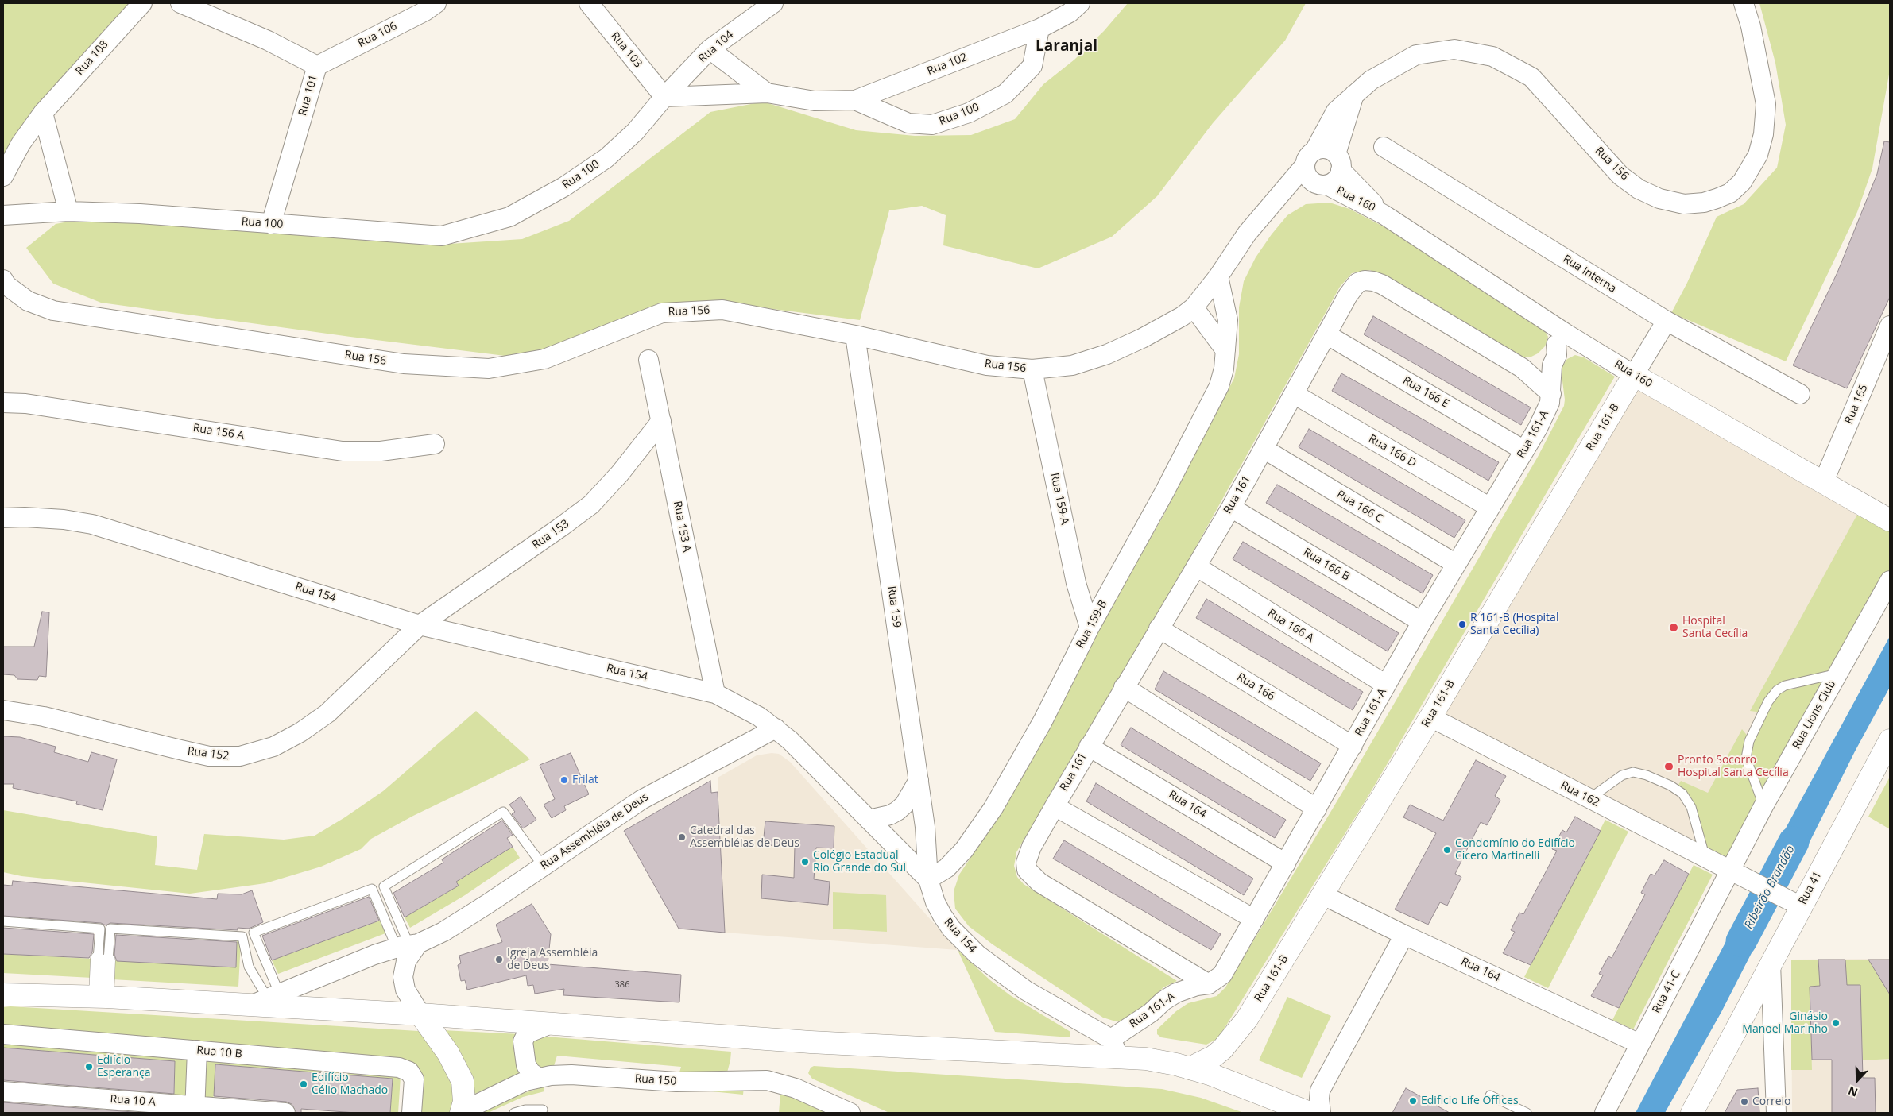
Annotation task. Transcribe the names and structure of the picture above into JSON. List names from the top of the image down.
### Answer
{
  "streets": {
    "street": [
      "Rua 106",
      "Rua 104",
      "Rua 103",
      "Rua 108",
      "Rua 102",
      "Rua 101",
      "Rua 100",
      "Rua 156",
      "Rua 160",
      "Rua Interna",
      "Rua 166 E",
      "Rua 165",
      "Rua 161-B",
      "Rua 156 A",
      "Rua 161-A",
      "Rua 166 D",
      "Rua 161",
      "Rua 159-A",
      "Rua 166 C",
      "Rua 153 A",
      "Rua 153",
      "Rua 166 B",
      "Rua 154",
      "Rua 159",
      "Rua 159-B",
      "Rua 166 A",
      "Rua 166",
      "Rua Lions Club",
      "Rua 152",
      "Rua 162",
      "Rua 164",
      "Rua Assembléia de Deus",
      "Rua 41",
      "Rua 41-C",
      "Rua 10 B",
      "Rua 150",
      "Rua 10 A"
    ]
  },
  "crossings": [
    ["Rua 106", "Rua 101"],
    ["Rua 104", "Rua 103"],
    ["Rua 104", "Rua 100"],
    ["Rua 103", "Rua 100"],
    ["Rua 102", "Rua 100"],
    ["Rua 101", "Rua 100"],
    ["Rua 156", "Rua 160"],
    ["Rua 156", "Rua 159-A"],
    ["Rua 156", "Rua 159"],
    ["Rua 156", "Rua 159-B"],
    ["Rua 160", "Rua 165"],
    ["Rua 160", "Rua 161-B"],
    ["Rua 160", "Rua 161-A"],
    ["Rua Interna", "Rua 161-B"],
    ["Rua 166 E", "Rua 161-A"],
    ["Rua 166 E", "Rua 161"],
    ["Rua 161-B", "Rua 162"],
    ["Rua 161-B", "Rua 164"],
    ["Rua 161-A", "Rua 166 D"],
    ["Rua 161-A", "Rua 161"],
    ["Rua 161-A", "Rua 166 C"],
    ["Rua 161-A", "Rua 166 B"],
    ["Rua 161-A", "Rua 154"],
    ["Rua 161-A", "Rua 166 A"],
    ["Rua 161-A", "Rua 166"],
    ["Rua 161-A", "Rua 164"],
    ["Rua 166 D", "Rua 161"],
    ["Rua 161", "Rua 166 C"],
    ["Rua 161", "Rua 166 B"],
    ["Rua 161", "Rua 166 A"],
    ["Rua 161", "Rua 166"],
    ["Rua 161", "Rua 164"],
    ["Rua 159-A", "Rua 159-B"],
    ["Rua 153 A", "Rua 153"],
    ["Rua 153 A", "Rua 154"],
    ["Rua 153", "Rua 154"],
    ["Rua 153", "Rua 152"],
    ["Rua 154", "Rua 159"],
    ["Rua 154", "Rua 159-B"],
    ["Rua 154", "Rua 152"],
    ["Rua 154", "Rua Assembléia de Deus"],
    ["Rua 159", "Rua 159-B"],
    ["Rua Lions Club", "Rua 162"],
    ["Rua Lions Club", "Rua 41-C"],
    ["Rua 162", "Rua 41"],
    ["Rua 162", "Rua 41-C"],
    ["Rua 164", "Rua 41-C"]
  ],
  "districts": ["Laranjal"],
  "water": ["Ribeirão Brandão"],
  "places": [
    "R 161-B (Hospital Santa Cecília)",
    "Hospital Santa Cecília",
    "Pronto Socorro Hospital Santa Cecília",
    "Frilat",
    "Catedral das Assembléias de Deus",
    "Condomínio do Edifício Cícero Martinelli",
    "Colégio Estadual Rio Grande do Sul",
    "Igreja Assembléia de Deus",
    "Ginásio Manoel Marinho",
    "Ediício Esperança",
    "Edifício Célio Machado",
    "Edificio Life Offices",
    "Correio"
  ],
  "house_numbers": ["386"],
  "north": "bottom"
}
